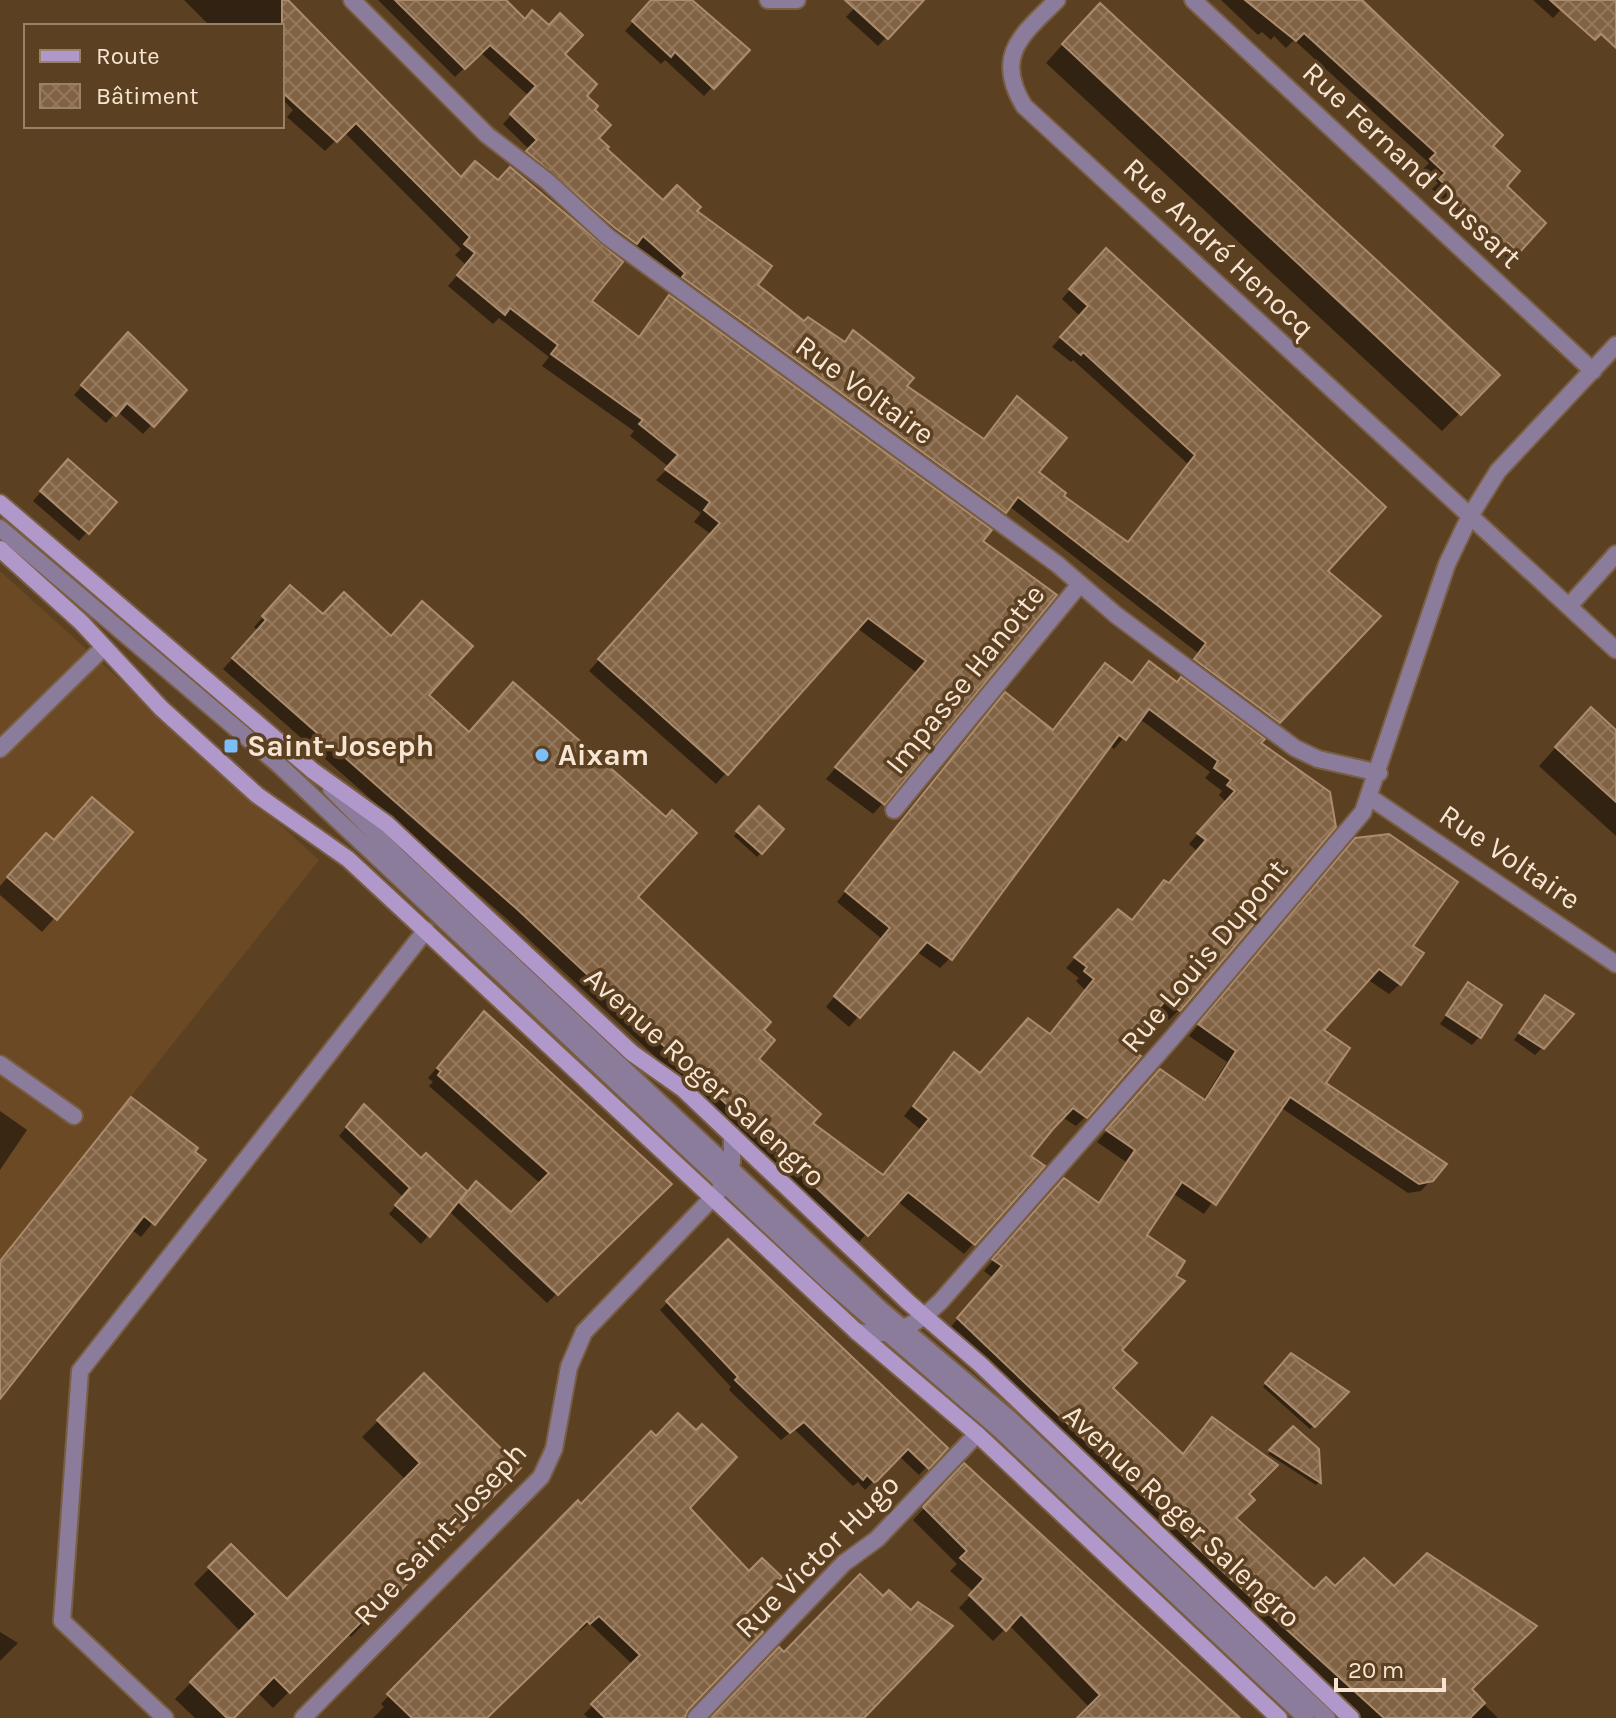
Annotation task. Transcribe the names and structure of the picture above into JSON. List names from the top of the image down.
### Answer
{
  "streets": {
    "main road": ["Avenue Roger Salengro"],
    "street": [
      "Rue Fernand Dussart",
      "Rue André Henocq",
      "Rue Voltaire",
      "Impasse Hanotte",
      "Rue Louis Dupont",
      "Rue Saint-Joseph",
      "Rue Victor Hugo"
    ]
  },
  "crossings": [
    ["Rue Fernand Dussart", "Rue Louis Dupont"],
    ["Rue André Henocq", "Rue Louis Dupont"],
    ["Rue Voltaire", "Impasse Hanotte"],
    ["Rue Voltaire", "Rue Louis Dupont"],
    ["Rue Louis Dupont", "Avenue Roger Salengro"]
  ],
  "places": {
    "transit": ["Saint-Joseph"],
    "other": ["Aixam"]
  },
  "legend": ["Route", "Bâtiment"],
  "scale_bar": "20 m"
}
